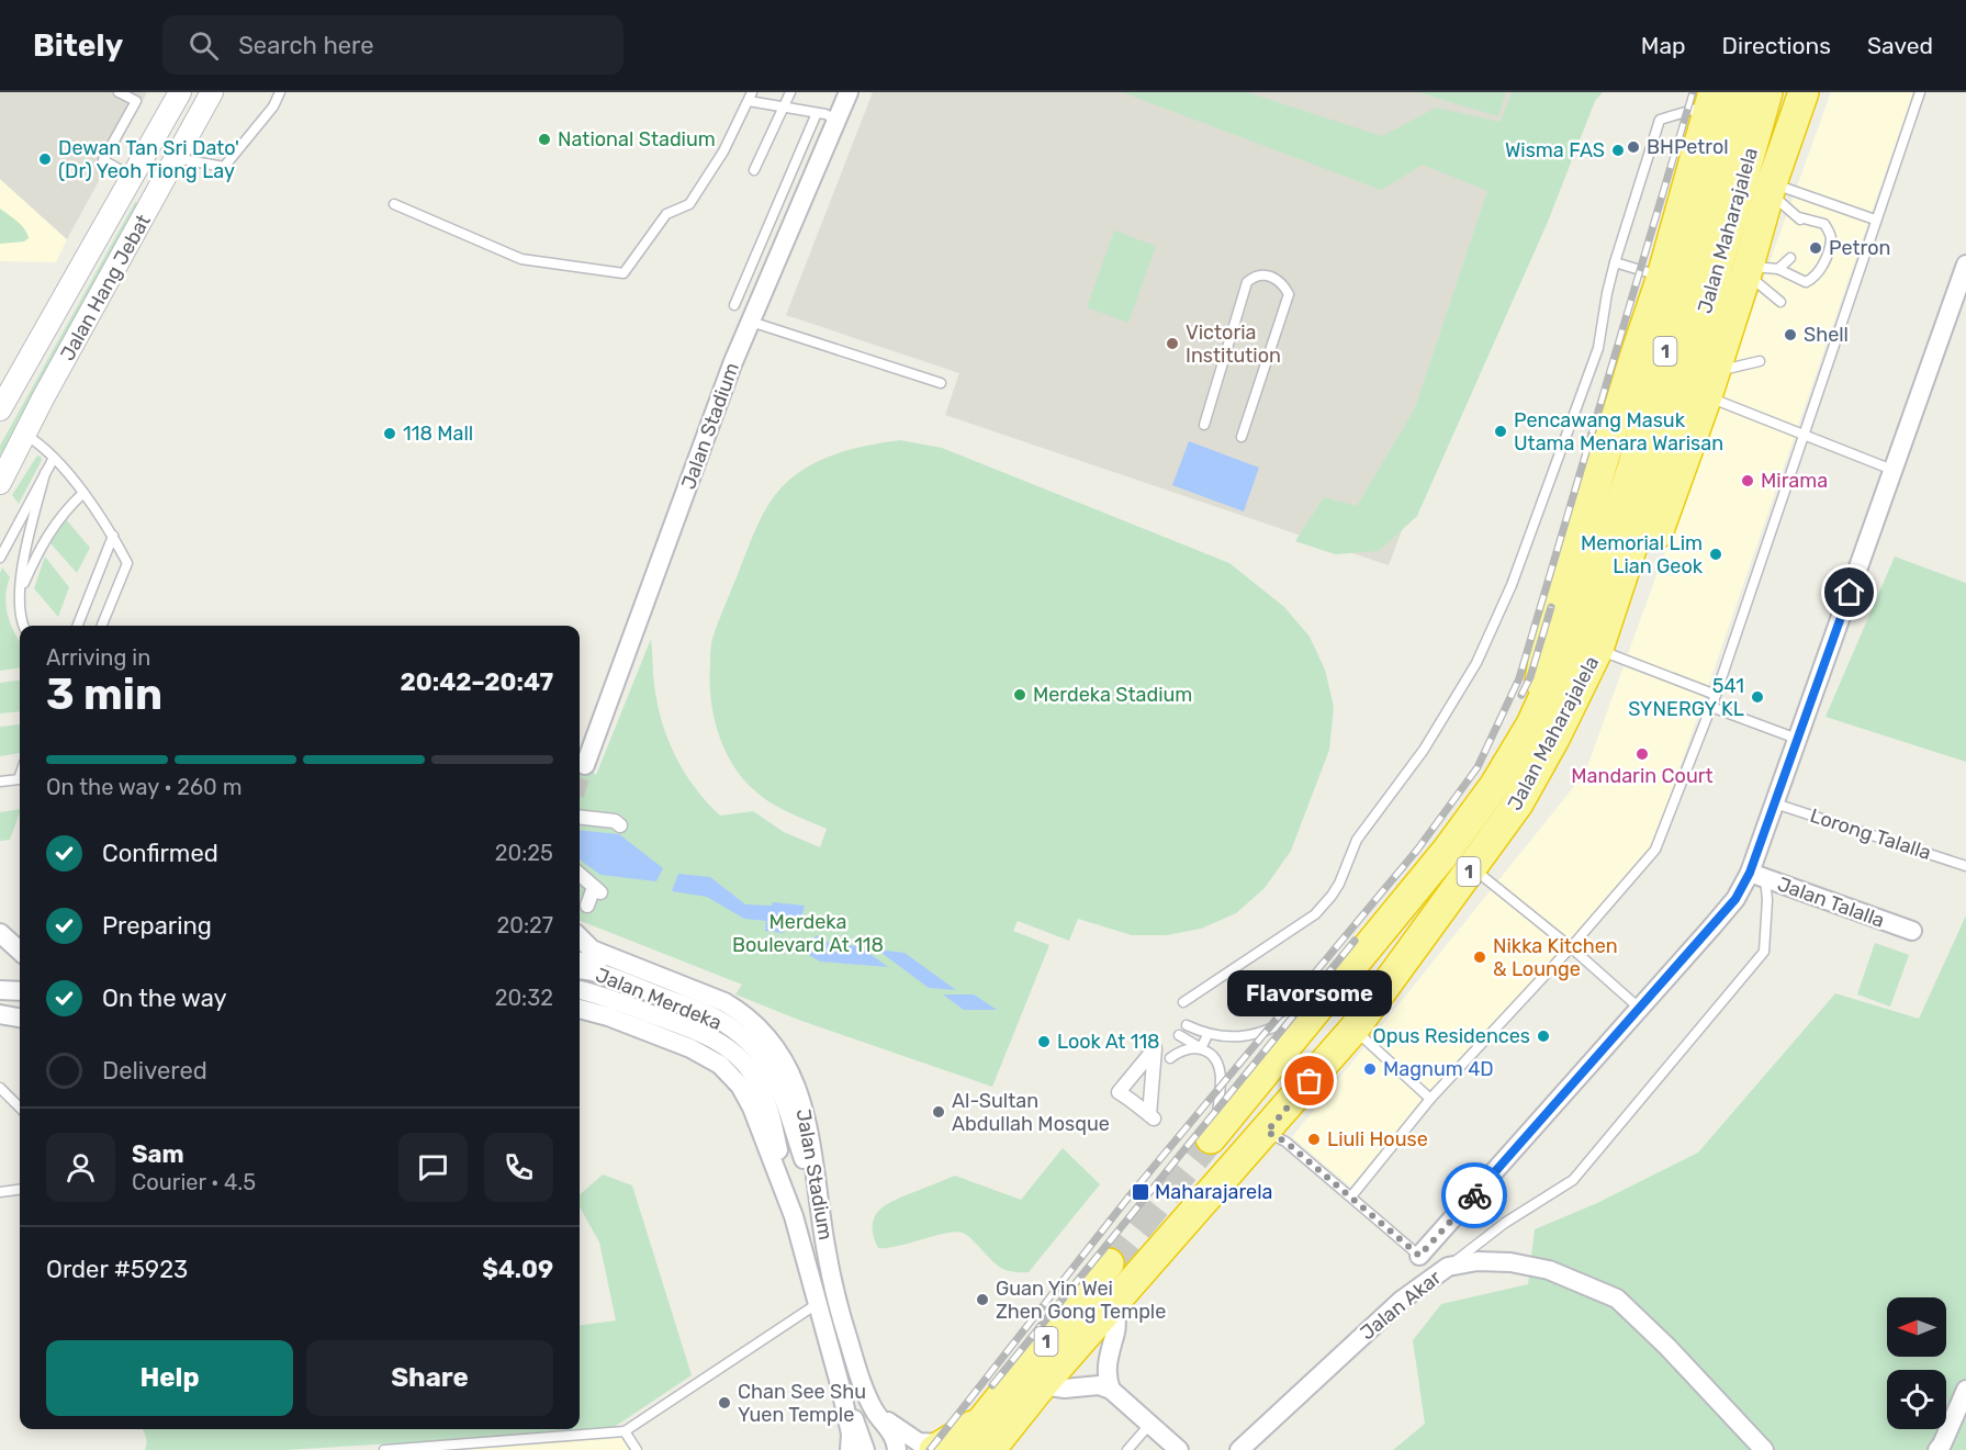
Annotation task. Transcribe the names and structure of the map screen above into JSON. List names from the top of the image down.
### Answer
{
  "streets": {
    "highway": ["Jalan Maharajalela", "1"],
    "street": [
      "Jalan Hang Jebat",
      "Jalan Stadium",
      "Jalan Talalla",
      "Jalan Merdeka",
      "Jalan Akar"
    ],
    "lane": ["Lorong Talalla"]
  },
  "crossings": [
    ["Jalan Stadium", "Jalan Merdeka"]
  ],
  "parks": ["Merdeka Boulevard At 118"],
  "places": {
    "other": [
      "National Stadium",
      "BHPetrol",
      "Wisma FAS",
      "Dewan Tan Sri Dato' (Dr) Yeoh Tiong Lay",
      "Petron",
      "Shell",
      "Victoria Institution",
      "Pencawang Masuk Utama Menara Warisan",
      "118 Mall",
      "Mirama",
      "Memorial Lim Lian Geok",
      "Merdeka Stadium",
      "541 SYNERGY KL",
      "Mandarin Court",
      "Nikka Kitchen & Lounge",
      "Opus Residences",
      "Look At 118",
      "Magnum 4D",
      "Flavorsome",
      "Al-Sultan Abdullah Mosque",
      "Liuli House",
      "Guan Yin Wei Zhen Gong Temple",
      "Chan See Shu Yuen Temple"
    ],
    "transit": ["Maharajarela"]
  },
  "north": "left",
  "page": {
    "header": "Bitely",
    "search": "Search here",
    "nav": ["Map", "Directions", "Saved"],
    "heading": ["3 min", "Arriving in", "20:42–20:47"],
    "panel": [
      "Sam",
      "Courier · 4.5",
      "Order #5923",
      "$4.09"
    ],
    "bar": "On the way · 260 m",
    "list": [
      ["Confirmed", "20:25"],
      ["Preparing", "20:27"],
      ["On the way", "20:32"],
      "Delivered"
    ],
    "bubble": "Flavorsome",
    "buttons": ["Help", "Share"]
  }
}
